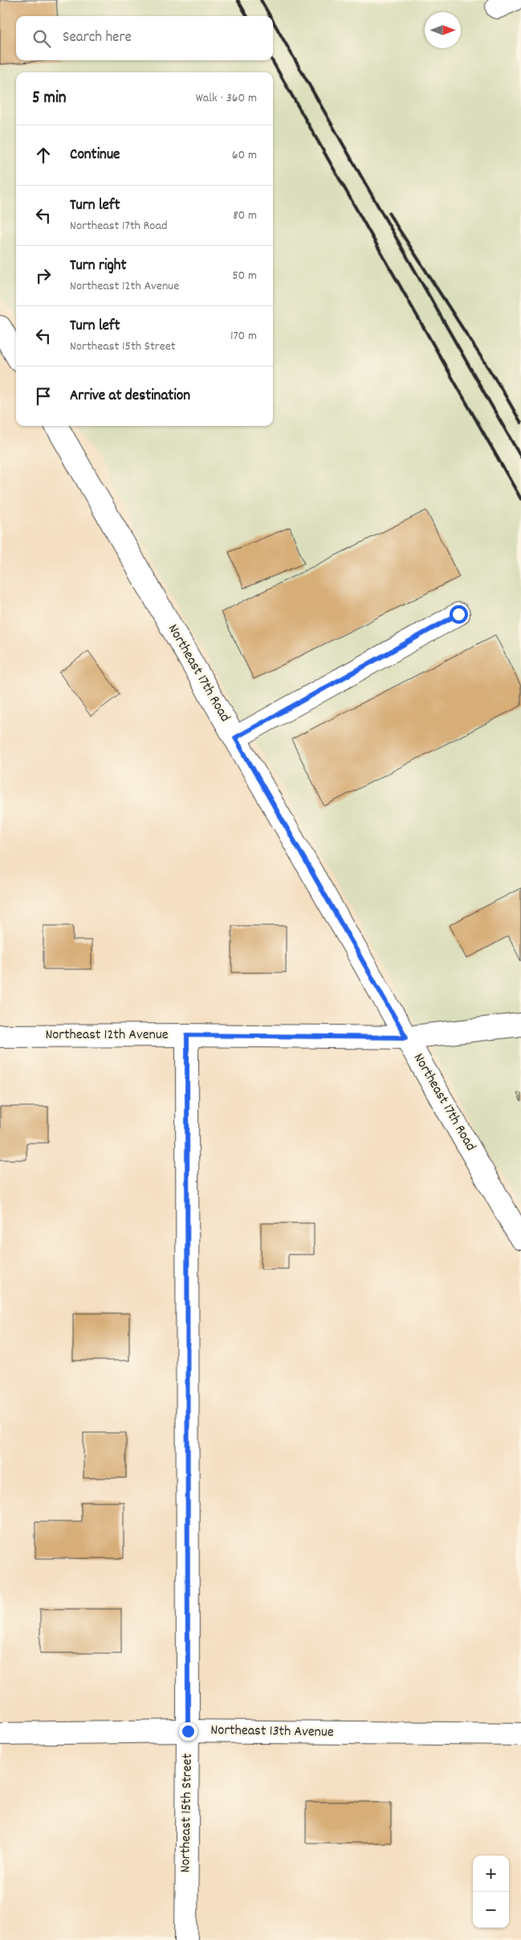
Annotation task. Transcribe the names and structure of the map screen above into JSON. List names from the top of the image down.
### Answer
{
  "streets": {
    "street": [
      "Northeast 17th Road",
      "Northeast 12th Avenue",
      "Northeast 13th Avenue",
      "Northeast 15th Street"
    ]
  },
  "crossings": [
    ["Northeast 17th Road", "Northeast 12th Avenue"],
    ["Northeast 12th Avenue", "Northeast 15th Street"],
    ["Northeast 13th Avenue", "Northeast 15th Street"]
  ],
  "north": "right",
  "page": {
    "search": "Search here",
    "heading": ["5 min", "Walk · 360 m"],
    "list": [
      ["Continue", "60 m"],
      ["Turn left", "Northeast 17th Road", "80 m"],
      ["Turn right", "Northeast 12th Avenue", "50 m"],
      ["Turn left", "Northeast 15th Street", "170 m"],
      "Arrive at destination"
    ],
    "map_buttons": ["+", "−"]
  }
}
